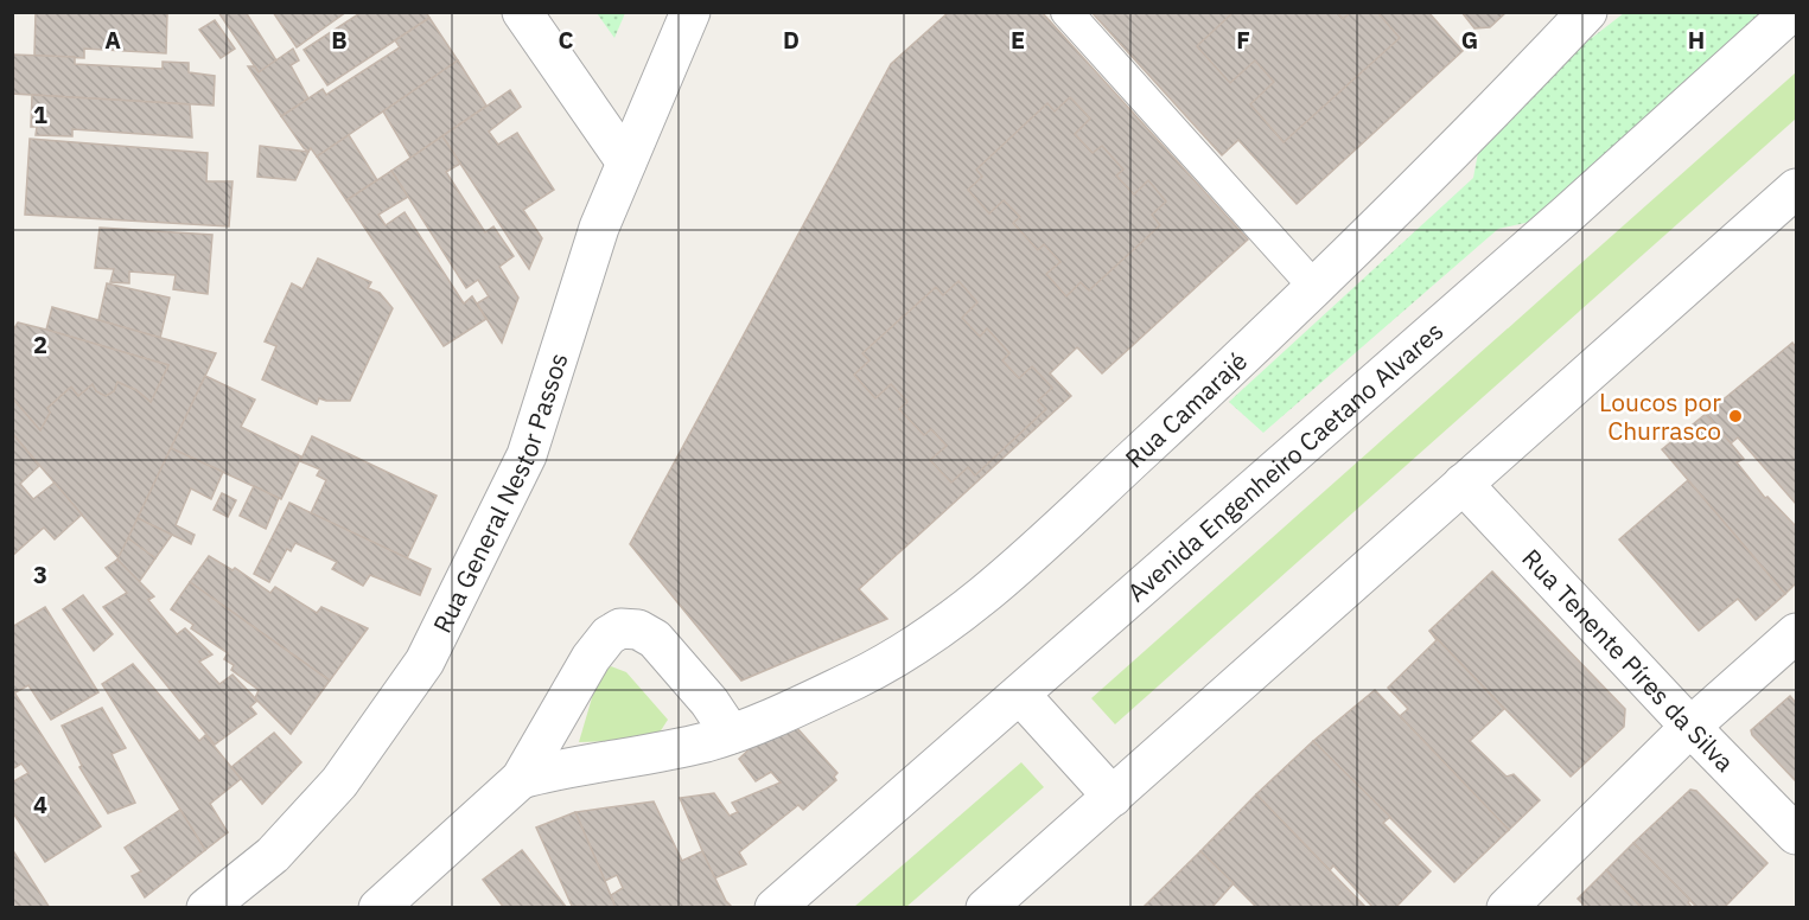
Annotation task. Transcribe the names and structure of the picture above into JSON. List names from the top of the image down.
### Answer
{
  "streets": {
    "street": [
      "Rua Camarajé",
      "Avenida Engenheiro Caetano Alvares",
      "Rua General Nestor Passos",
      "Rua Tenente Píres da Silva"
    ]
  },
  "places": ["Loucos por Churrasco"],
  "grid": {
    "columns": [
      "A",
      "B",
      "C",
      "D",
      "E",
      "F",
      "G",
      "H"
    ],
    "rows": [
      "1",
      "2",
      "3",
      "4"
    ]
  }
}
